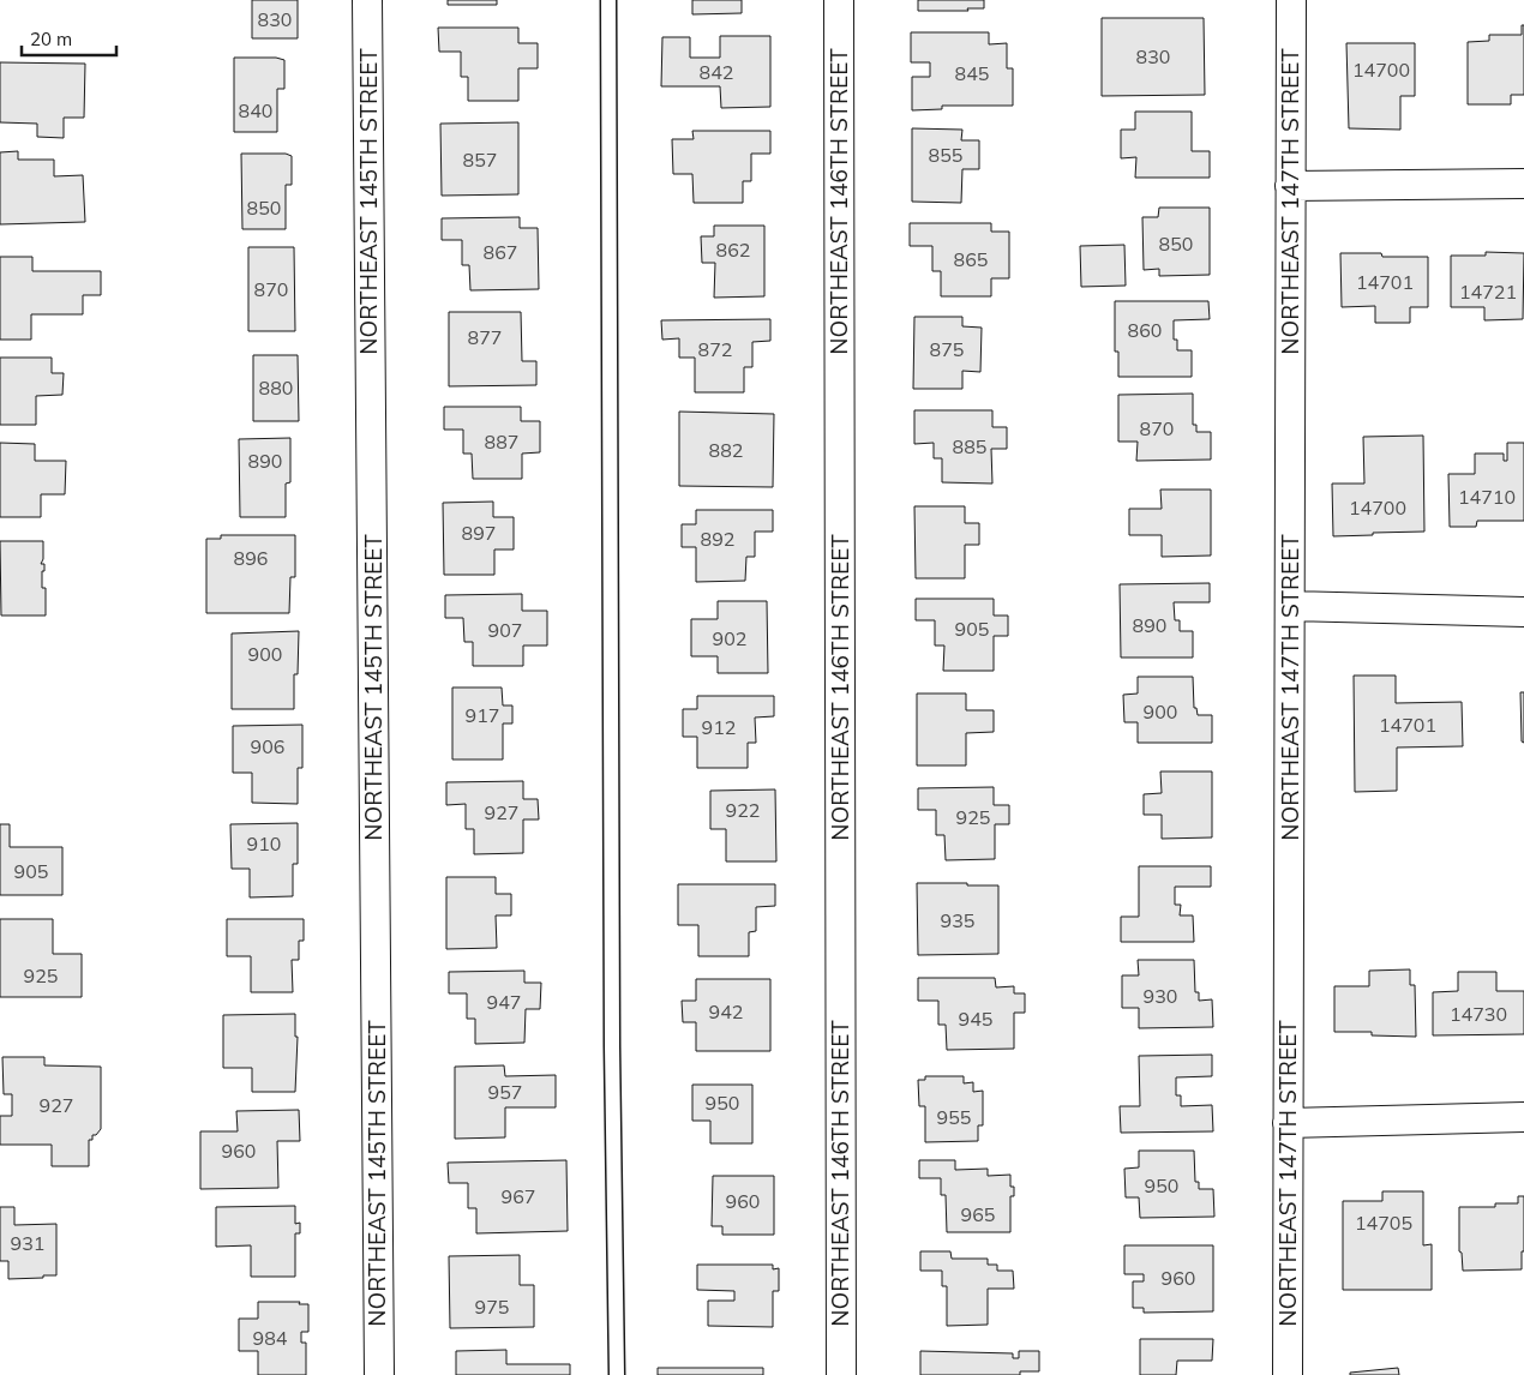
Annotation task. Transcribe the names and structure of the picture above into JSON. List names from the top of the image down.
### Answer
{
  "streets": {
    "street": ["NORTHEAST 145TH STREET", "NORTHEAST 146TH STREET", "NORTHEAST 147TH STREET"]
  },
  "house_numbers": [
    "830",
    "830",
    "14700",
    "842",
    "845",
    "840",
    "855",
    "857",
    "850",
    "850",
    "862",
    "867",
    "865",
    "14701",
    "870",
    "14721",
    "860",
    "877",
    "872",
    "875",
    "880",
    "870",
    "887",
    "885",
    "882",
    "890",
    "14710",
    "14700",
    "897",
    "892",
    "896",
    "890",
    "905",
    "907",
    "902",
    "900",
    "900",
    "917",
    "14701",
    "912",
    "906",
    "922",
    "927",
    "925",
    "910",
    "905",
    "935",
    "925",
    "930",
    "947",
    "942",
    "14730",
    "945",
    "957",
    "950",
    "927",
    "955",
    "960",
    "950",
    "967",
    "960",
    "965",
    "14705",
    "931",
    "960",
    "975",
    "984"
  ],
  "scale_bar": "20 m"
}
